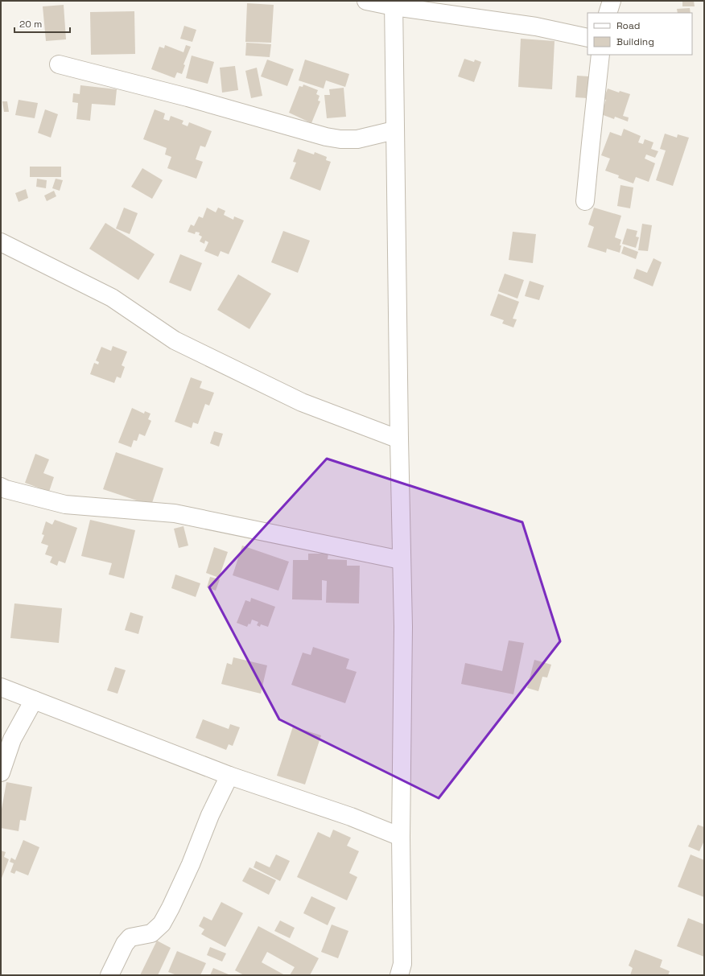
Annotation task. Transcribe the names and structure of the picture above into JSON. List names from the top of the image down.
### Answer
{
  "legend": ["Road", "Building"],
  "scale_bar": "20 m"
}
